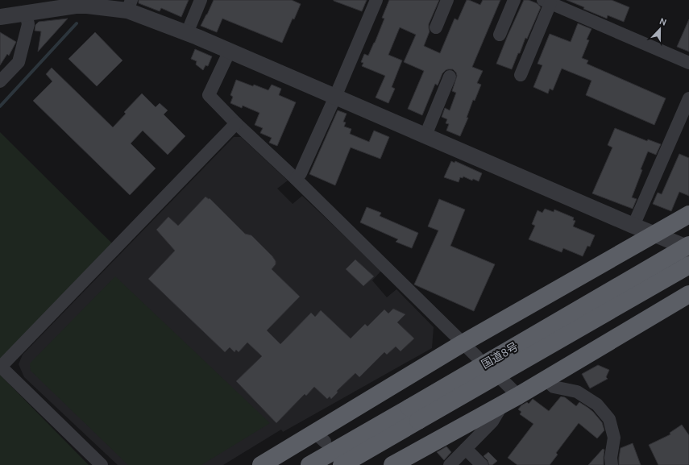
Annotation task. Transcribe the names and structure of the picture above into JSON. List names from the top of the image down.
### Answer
{
  "streets": {
    "highway": ["国道8号"]
  },
  "north": "top"
}
